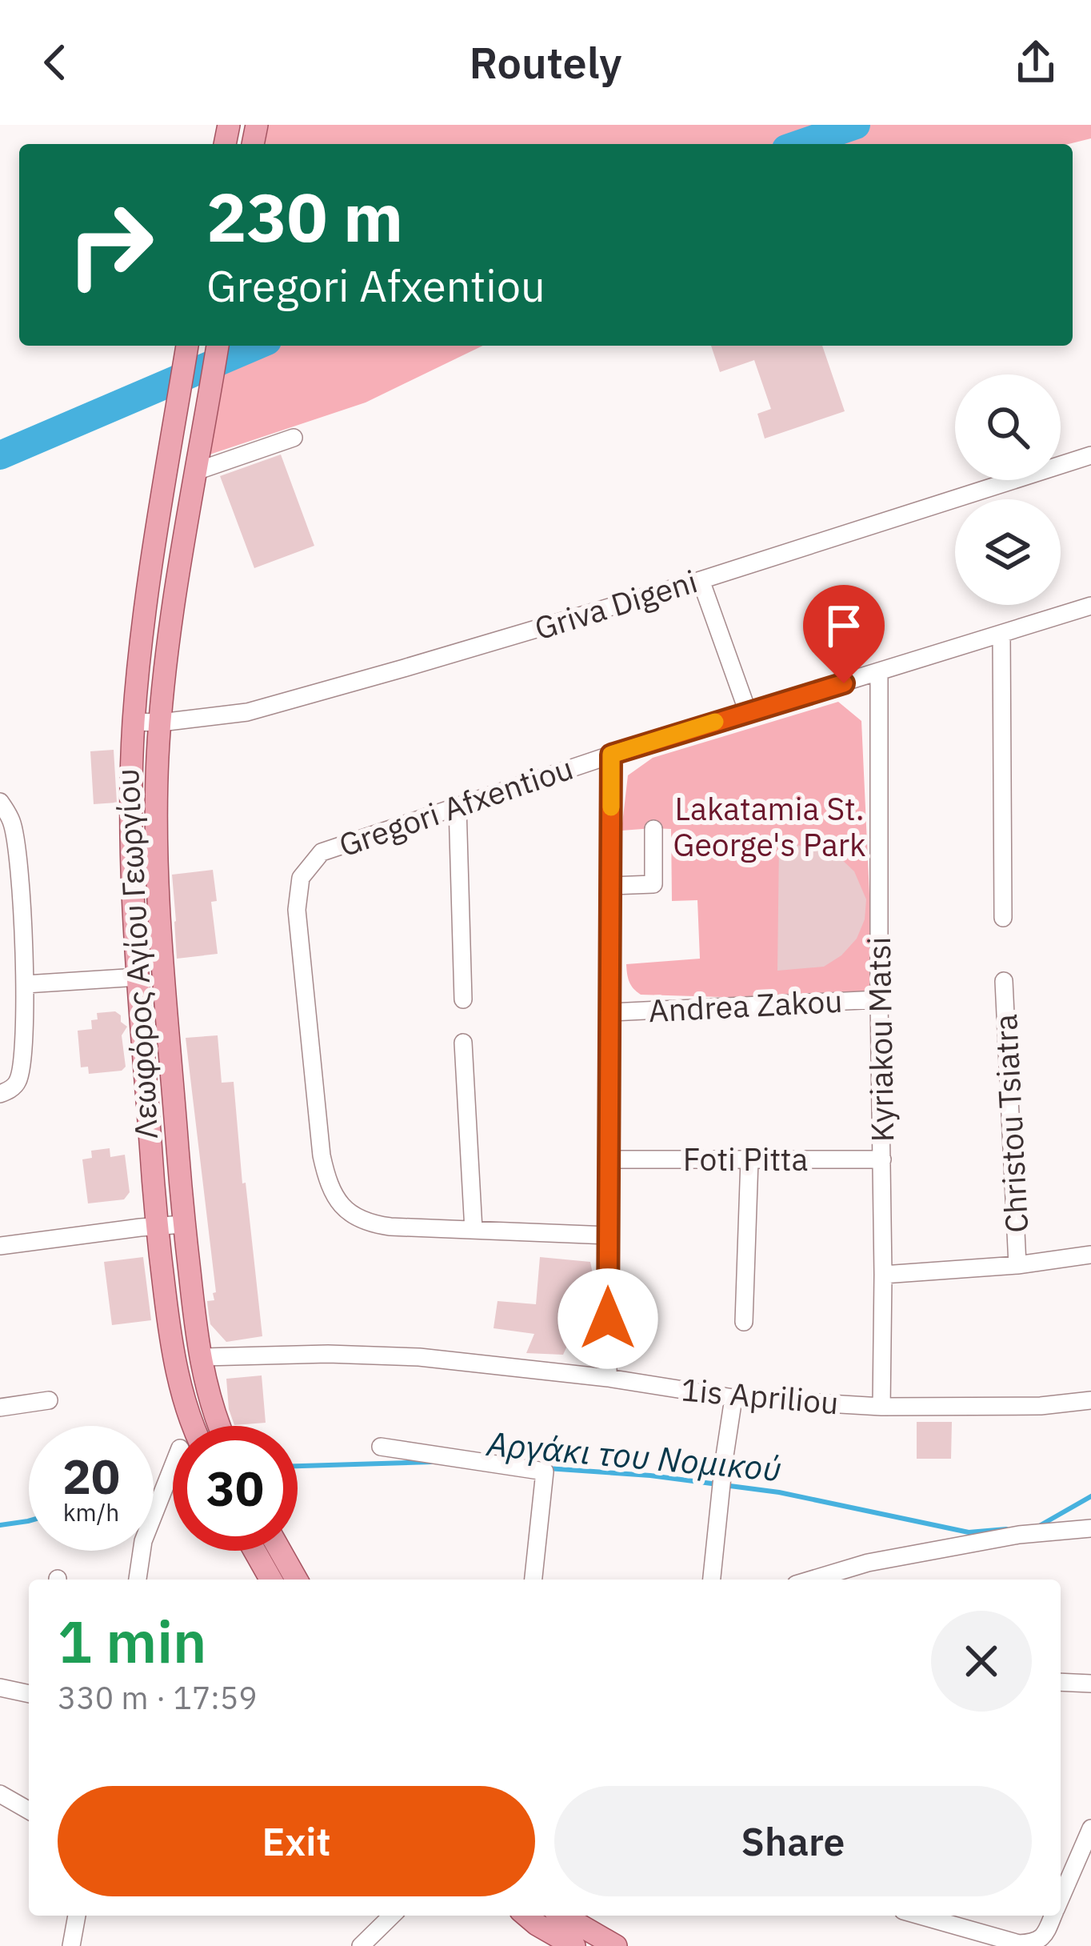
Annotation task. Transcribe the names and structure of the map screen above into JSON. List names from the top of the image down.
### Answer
{
  "streets": {
    "main road": ["Λεωφόρος Αγίου Γεωργίου"],
    "street": [
      "Griva Digeni",
      "Gregori Afxentiou",
      "Andrea Zakou",
      "Kyriakou Matsi",
      "Christou Tsiatra",
      "Foti Pitta",
      "1is Apriliou"
    ]
  },
  "crossings": [
    ["Griva Digeni", "Λεωφόρος Αγίου Γεωργίου"],
    ["Gregori Afxentiou", "Kyriakou Matsi"],
    ["Λεωφόρος Αγίου Γεωργίου", "1is Apriliou"],
    ["Andrea Zakou", "Kyriakou Matsi"],
    ["Kyriakou Matsi", "Foti Pitta"],
    ["Kyriakou Matsi", "1is Apriliou"]
  ],
  "water": ["Αργάκι του Νομικού"],
  "parks": ["Lakatamia St. George's Park"],
  "page": {
    "header": "Routely",
    "turn": ["230 m", "Gregori Afxentiou"],
    "speed": "20 km/h",
    "limit": "30",
    "heading": ["1 min", "330 m · 17:59"],
    "buttons": ["Exit", "Share"]
  }
}
